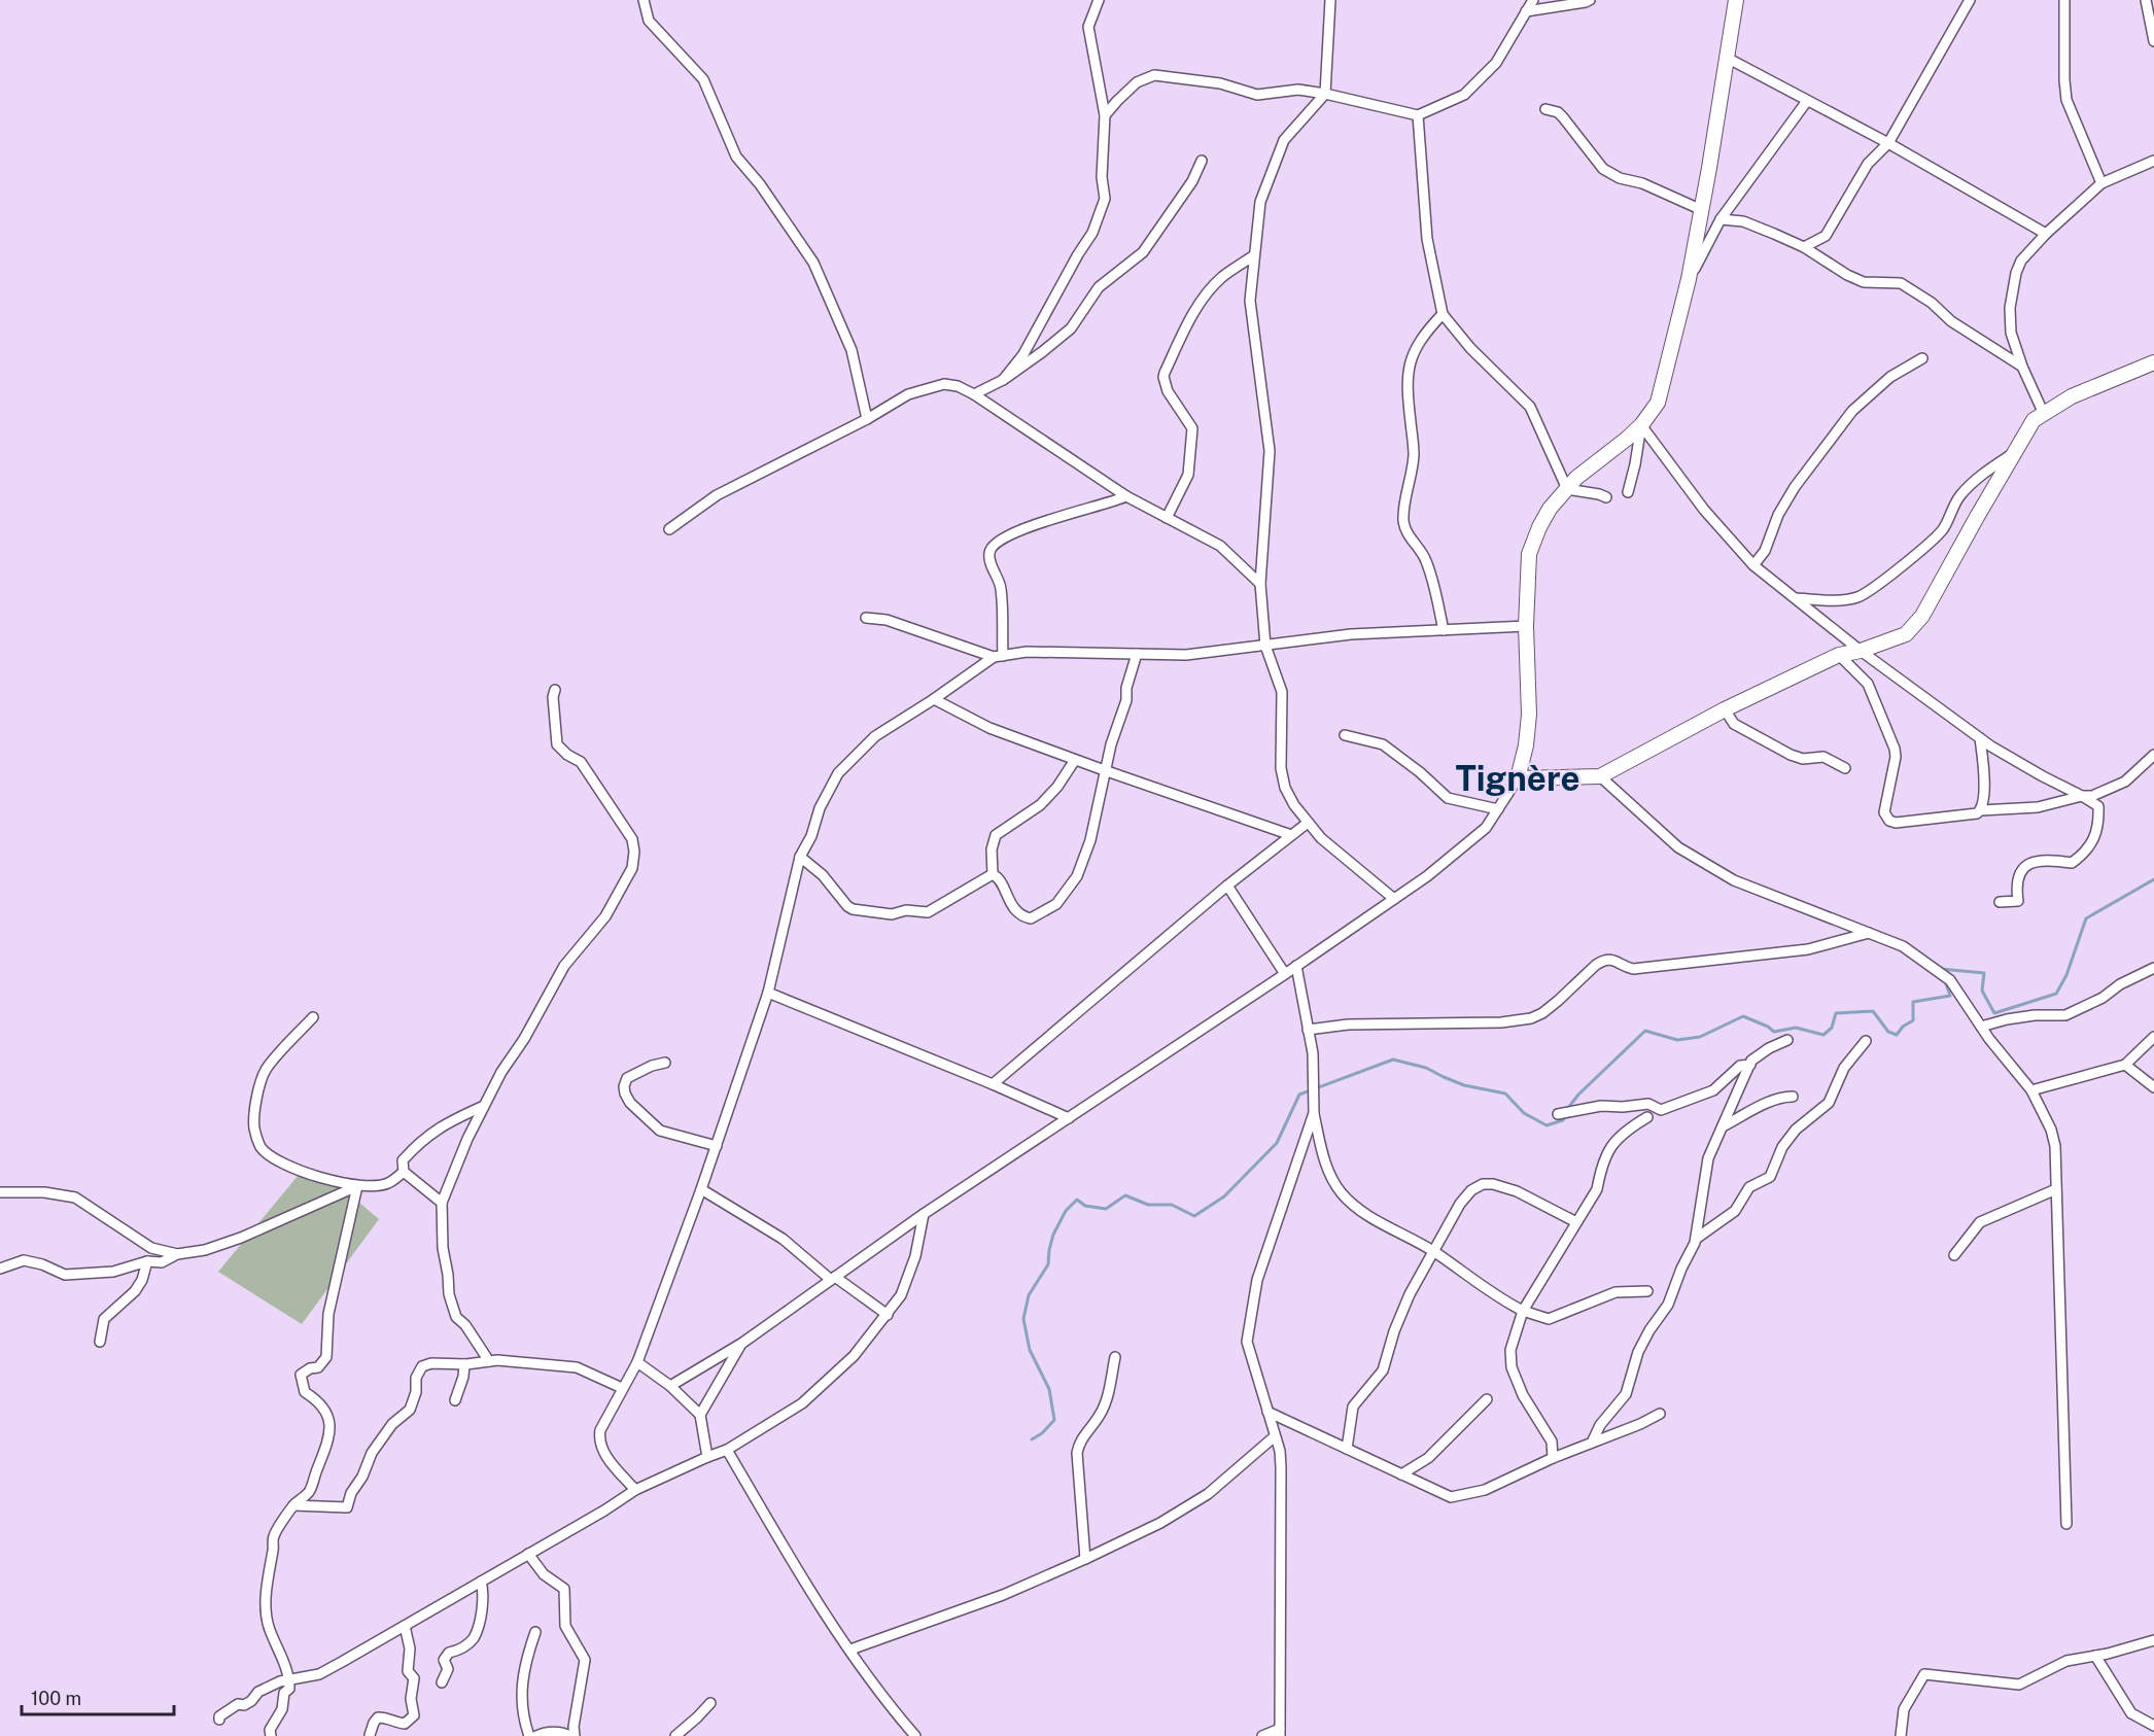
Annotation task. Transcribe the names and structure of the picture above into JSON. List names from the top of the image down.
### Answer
{
  "districts": ["Tignère"],
  "scale_bar": "100 m"
}
